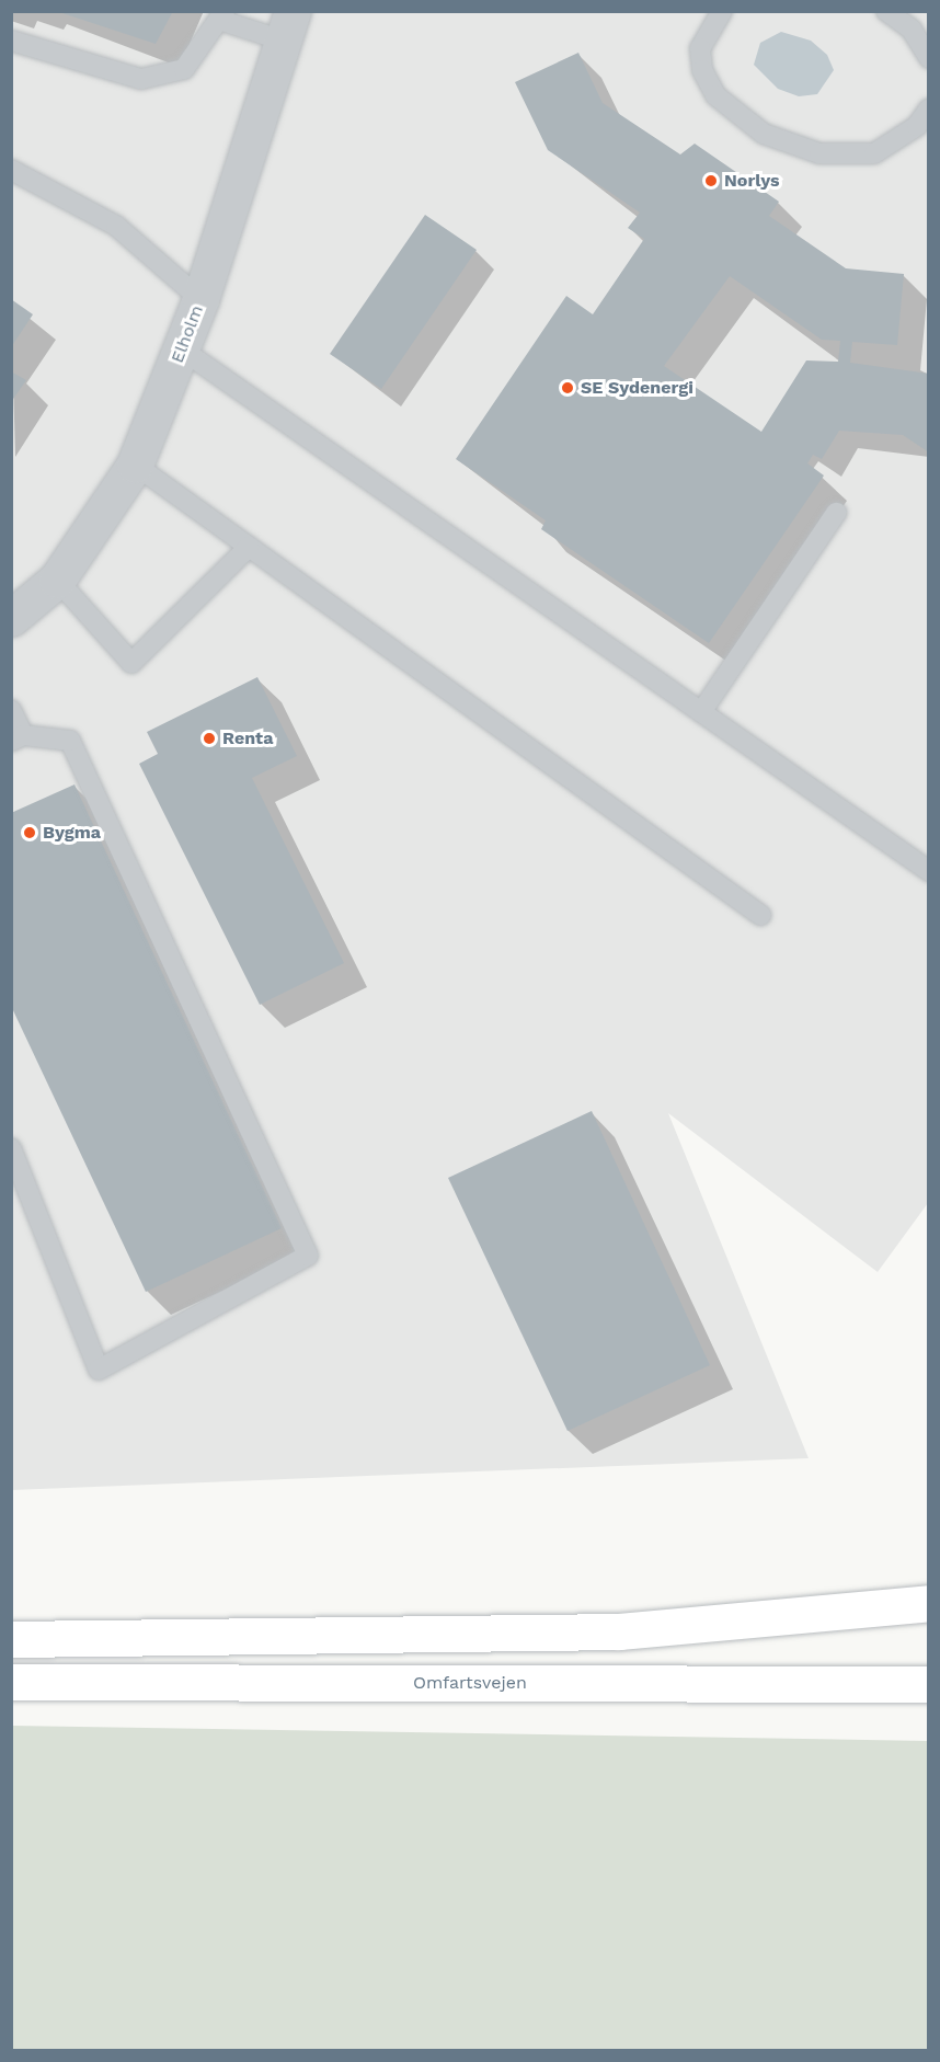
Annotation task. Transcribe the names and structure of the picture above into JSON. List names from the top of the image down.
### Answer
{
  "streets": {
    "highway": ["Omfartsvejen"],
    "street": ["Elholm"]
  },
  "places": [
    "Norlys",
    "SE Sydenergi",
    "Renta",
    "Bygma"
  ]
}
